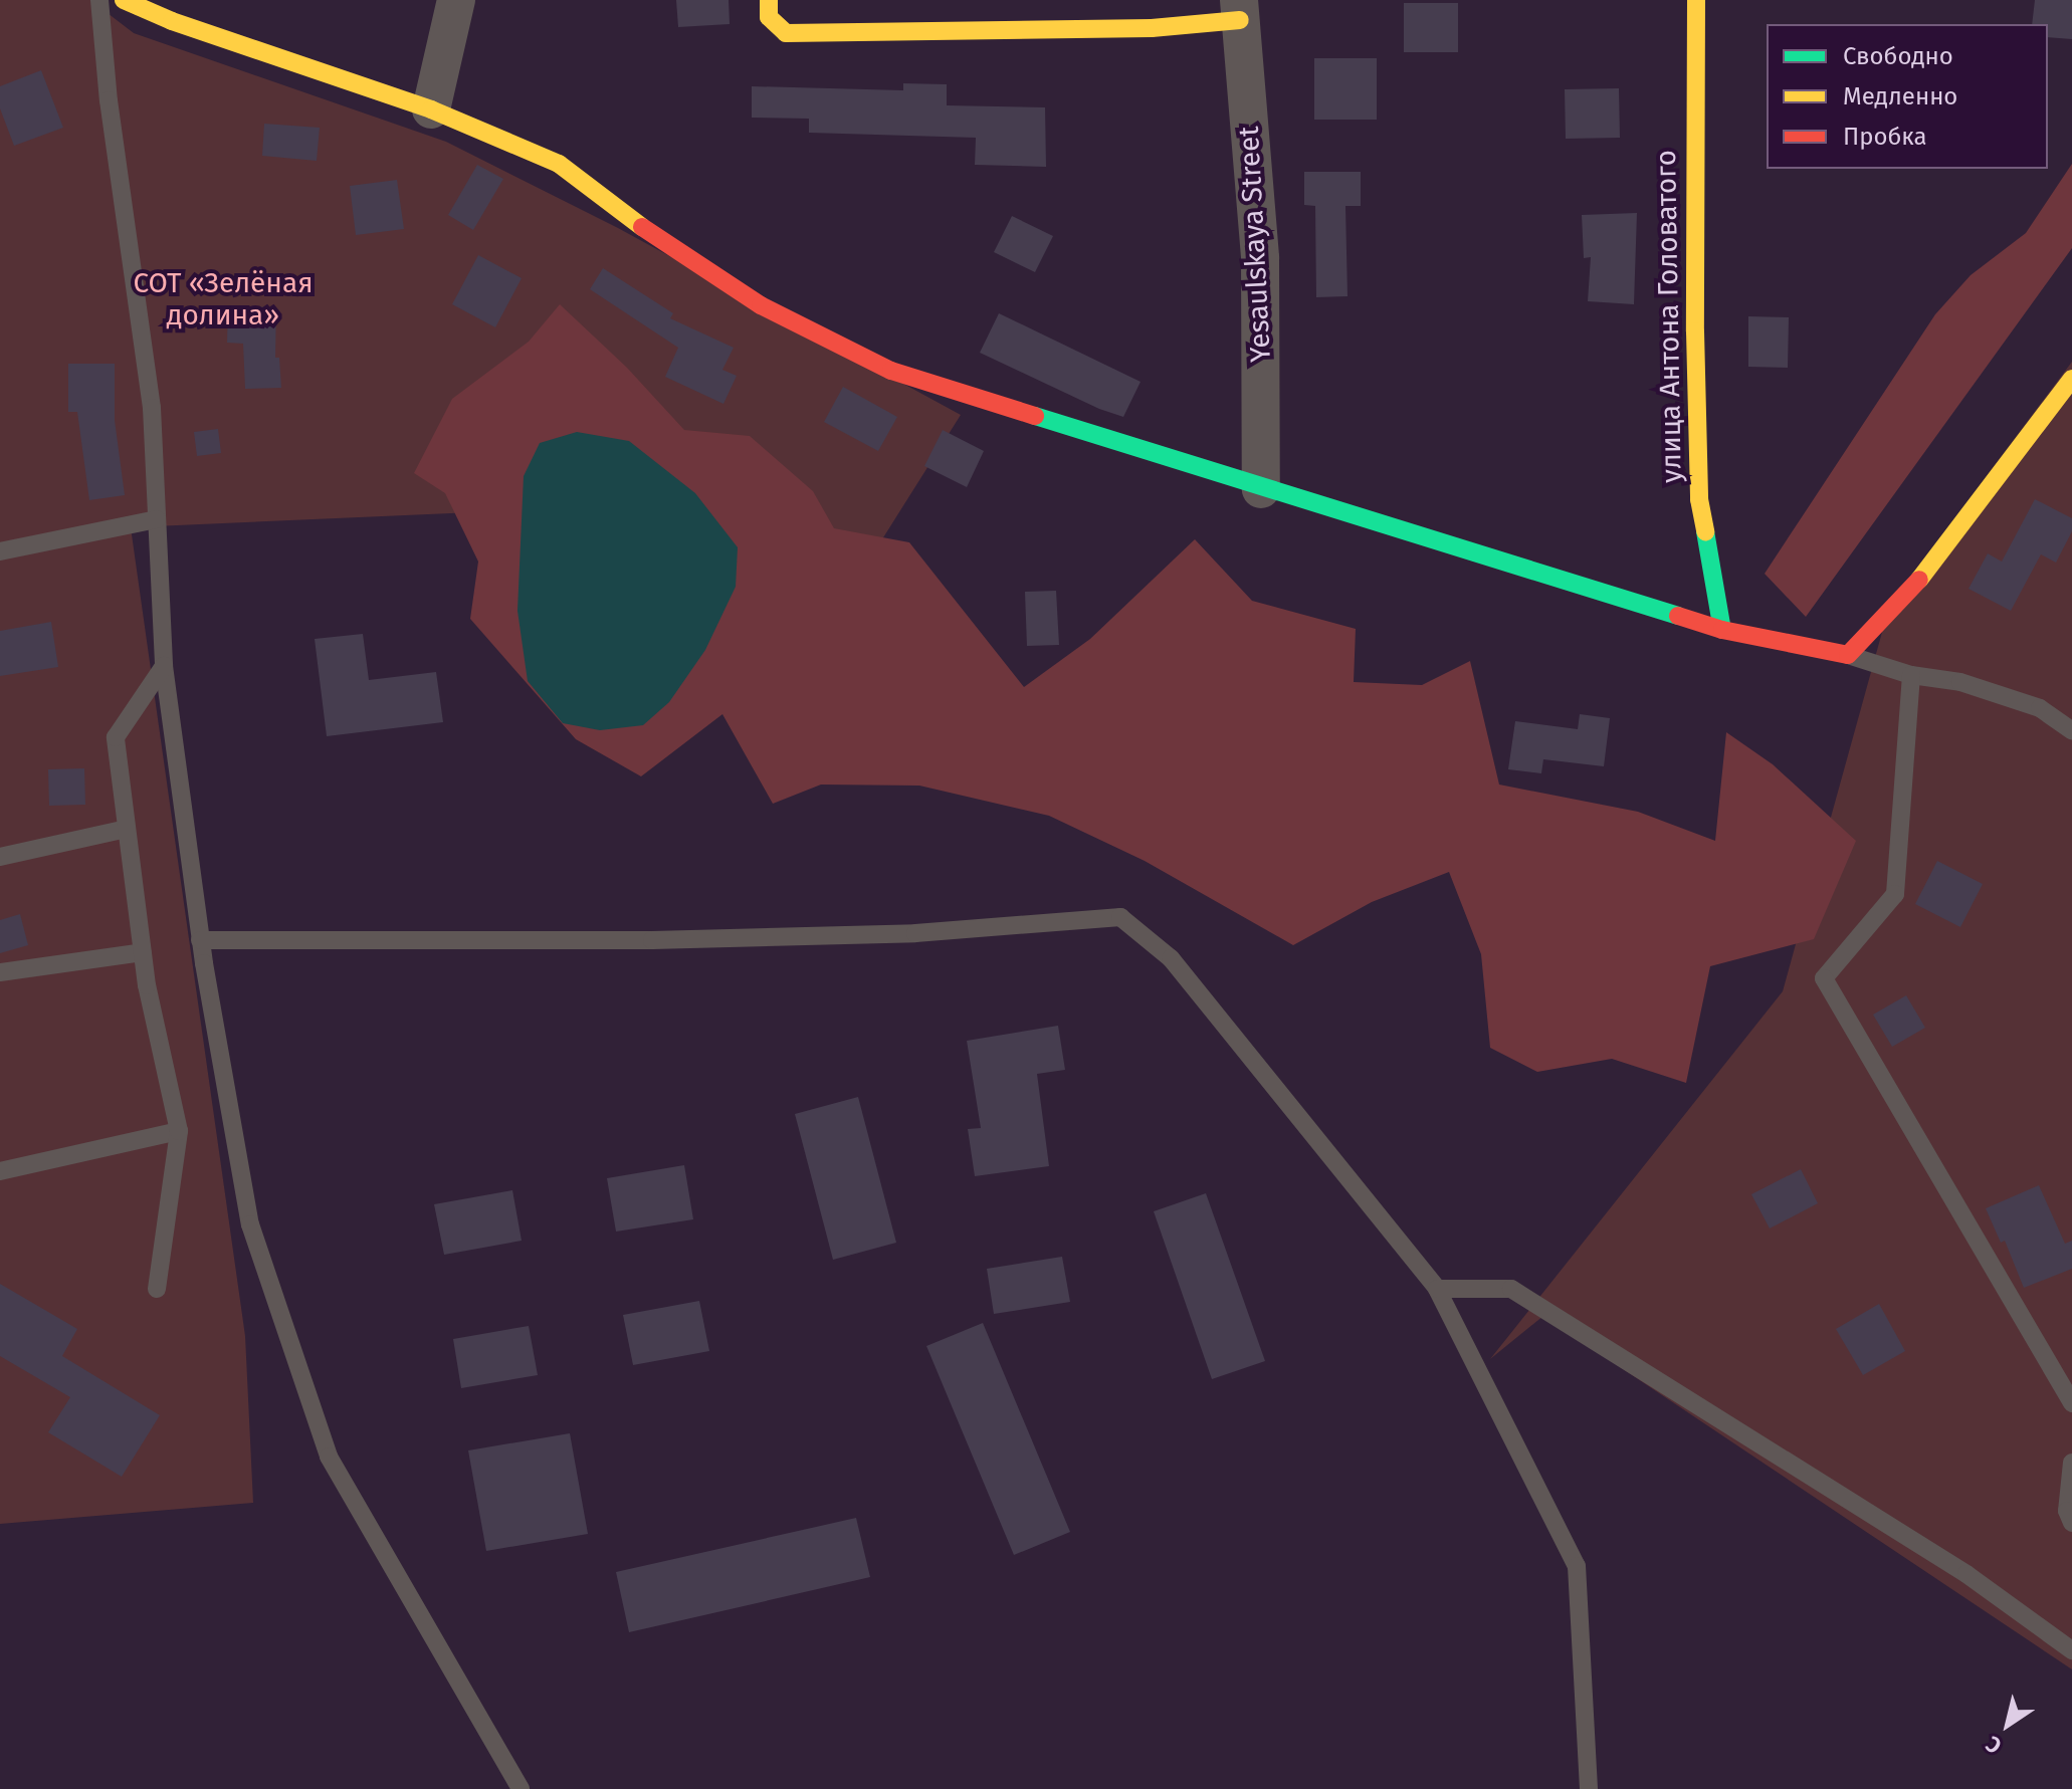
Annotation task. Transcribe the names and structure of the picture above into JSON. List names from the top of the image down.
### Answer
{
  "streets": {
    "street": ["Yesaulskaya Street", "улица Антона Головатого"]
  },
  "parks": ["СОТ «Зелёная долина»"],
  "legend": ["Свободно", "Медленно", "Пробка"],
  "north": "bottom left"
}
